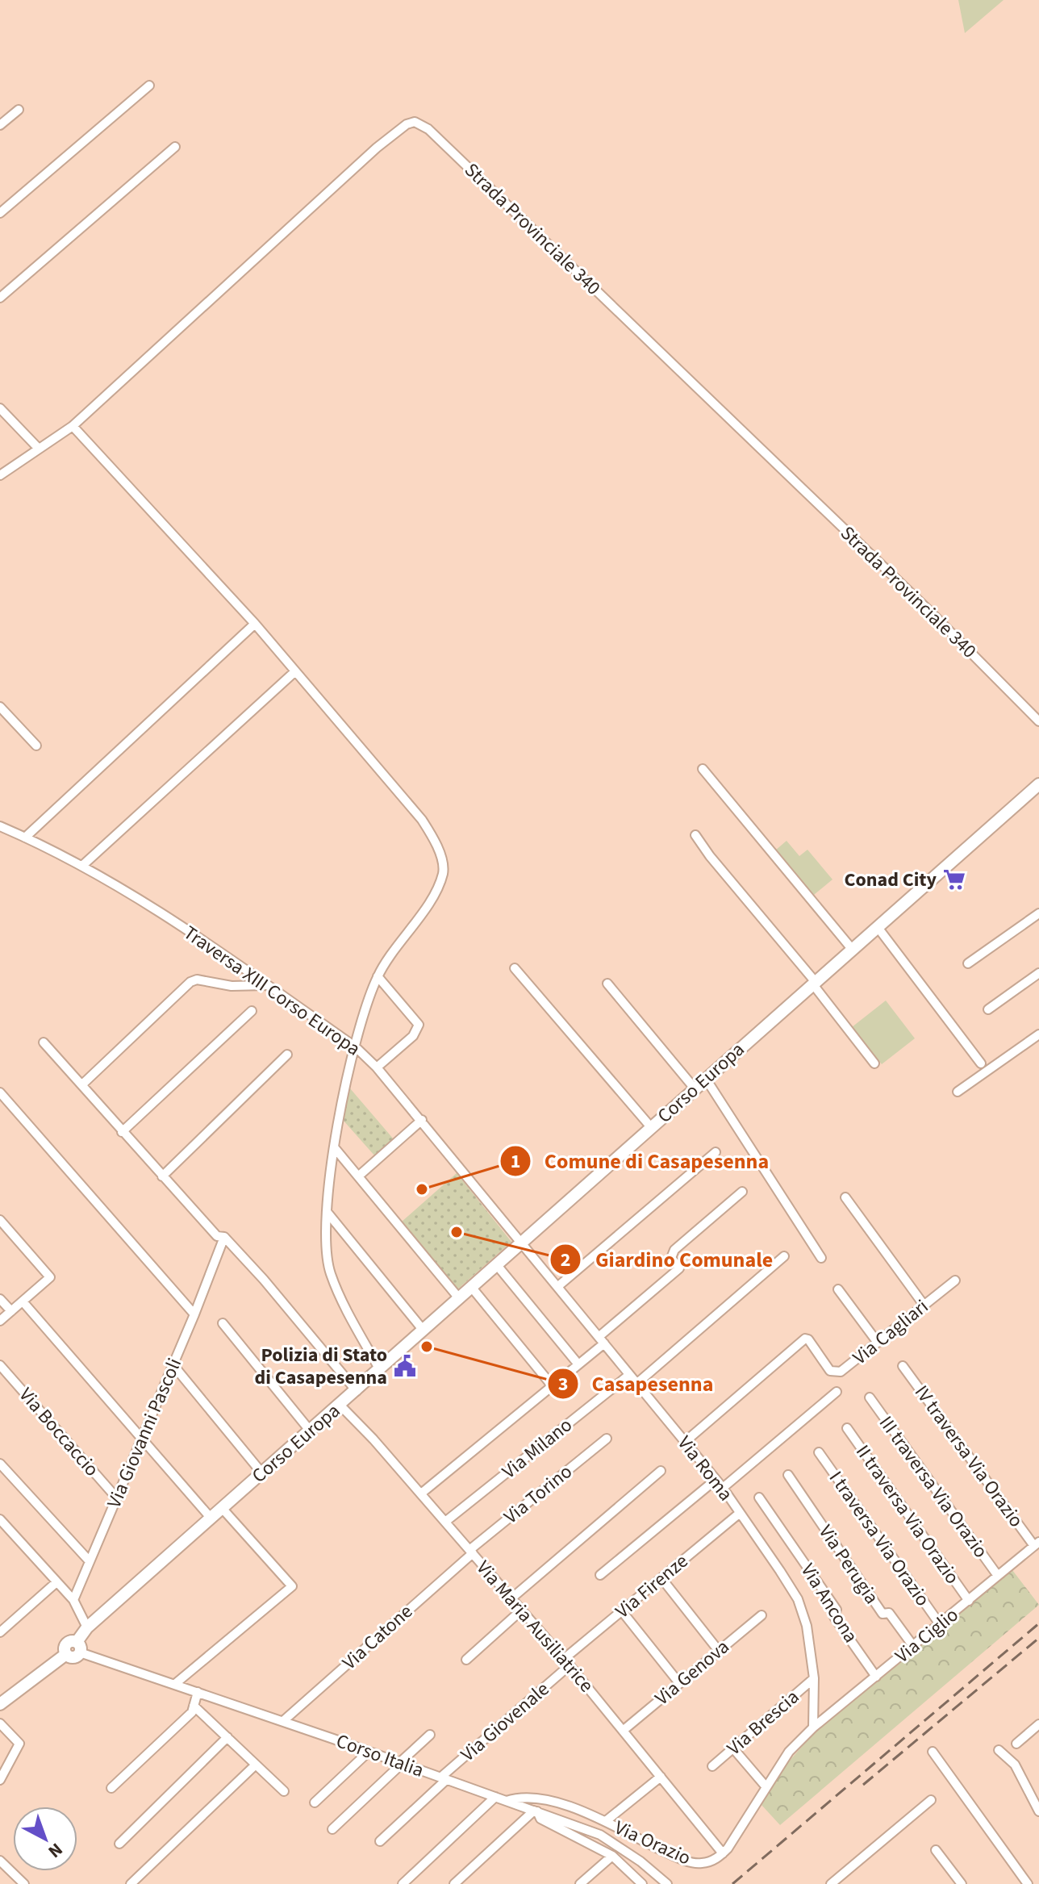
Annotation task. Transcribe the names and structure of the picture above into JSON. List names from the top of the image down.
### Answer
{
  "streets": {
    "street": [
      "Strada Provinciale 340",
      "Traversa XIII Corso Europa",
      "Corso Europa",
      "Via Cagliari",
      "Via Boccaccio",
      "Via Giovanni Pascoli",
      "Via Milano",
      "IV traversa Via Orazio",
      "Via Roma",
      "III traversa Via Orazio",
      "Via Torino",
      "II traversa Via Orazio",
      "I traversa Via Orazio",
      "Via Perugia",
      "Via Firenze",
      "Via Ancona",
      "Via Maria Ausiliatrice",
      "Via Ciglio",
      "Via Catone",
      "Via Genova",
      "Via Giovenale",
      "Via Brescia",
      "Corso Italia",
      "Via Orazio"
    ]
  },
  "crossings": [
    ["Traversa XIII Corso Europa", "Corso Europa"],
    ["Traversa XIII Corso Europa", "Via Roma"],
    ["Corso Europa", "Via Roma"],
    ["Corso Europa", "Via Maria Ausiliatrice"],
    ["Corso Europa", "Corso Italia"],
    ["Via Cagliari", "Via Roma"],
    ["Via Boccaccio", "Via Giovanni Pascoli"],
    ["Via Milano", "Via Roma"],
    ["Via Milano", "Via Maria Ausiliatrice"],
    ["IV traversa Via Orazio", "Via Ciglio"],
    ["Via Roma", "Via Firenze"],
    ["Via Roma", "Via Ciglio"],
    ["Via Roma", "Via Brescia"],
    ["III traversa Via Orazio", "Via Ciglio"],
    ["Via Torino", "Via Maria Ausiliatrice"],
    ["Via Torino", "Via Catone"],
    ["II traversa Via Orazio", "Via Ciglio"],
    ["I traversa Via Orazio", "Via Ciglio"],
    ["Via Perugia", "Via Ciglio"],
    ["Via Firenze", "Via Maria Ausiliatrice"],
    ["Via Firenze", "Via Giovenale"],
    ["Via Ancona", "Via Ciglio"],
    ["Via Maria Ausiliatrice", "Via Catone"],
    ["Via Maria Ausiliatrice", "Via Genova"],
    ["Via Maria Ausiliatrice", "Via Giovenale"],
    ["Via Maria Ausiliatrice", "Via Orazio"],
    ["Via Catone", "Corso Italia"],
    ["Via Giovenale", "Corso Italia"],
    ["Corso Italia", "Via Orazio"]
  ],
  "places": {
    "supermarket": ["Conad City"],
    "other": ["Comune di Casapesenna", "Giardino Comunale", "Casapesenna"],
    "public building": ["Polizia di Stato di Casapesenna"]
  },
  "north": "bottom right"
}
